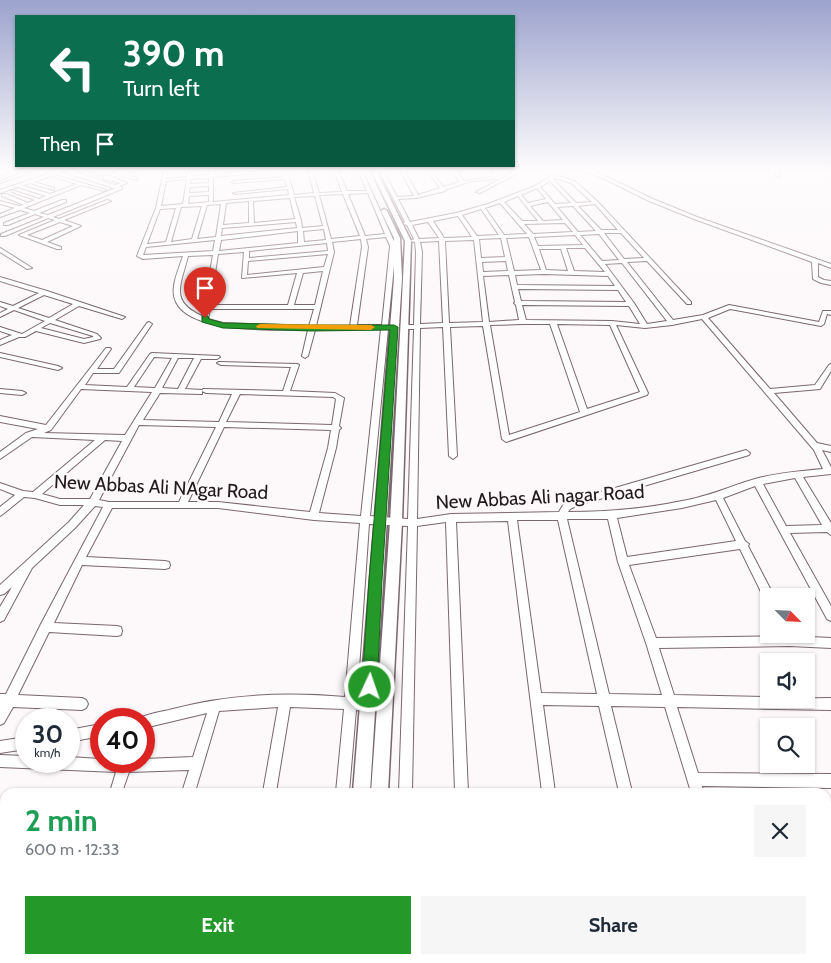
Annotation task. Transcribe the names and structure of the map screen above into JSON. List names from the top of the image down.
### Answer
{
  "streets": {
    "street": ["New Abbas Ali NAgar Road", "New Abbas Ali nagar Road"]
  },
  "crossings": [
    ["New Abbas Ali NAgar Road", "New Abbas Ali nagar Road"]
  ],
  "north": "bottom right",
  "page": {
    "turn": ["390 m", "Turn left"],
    "then": "Then",
    "speed": "30 km/h",
    "limit": "40",
    "heading": ["2 min", "600 m · 12:33"],
    "buttons": ["Exit", "Share"]
  }
}
